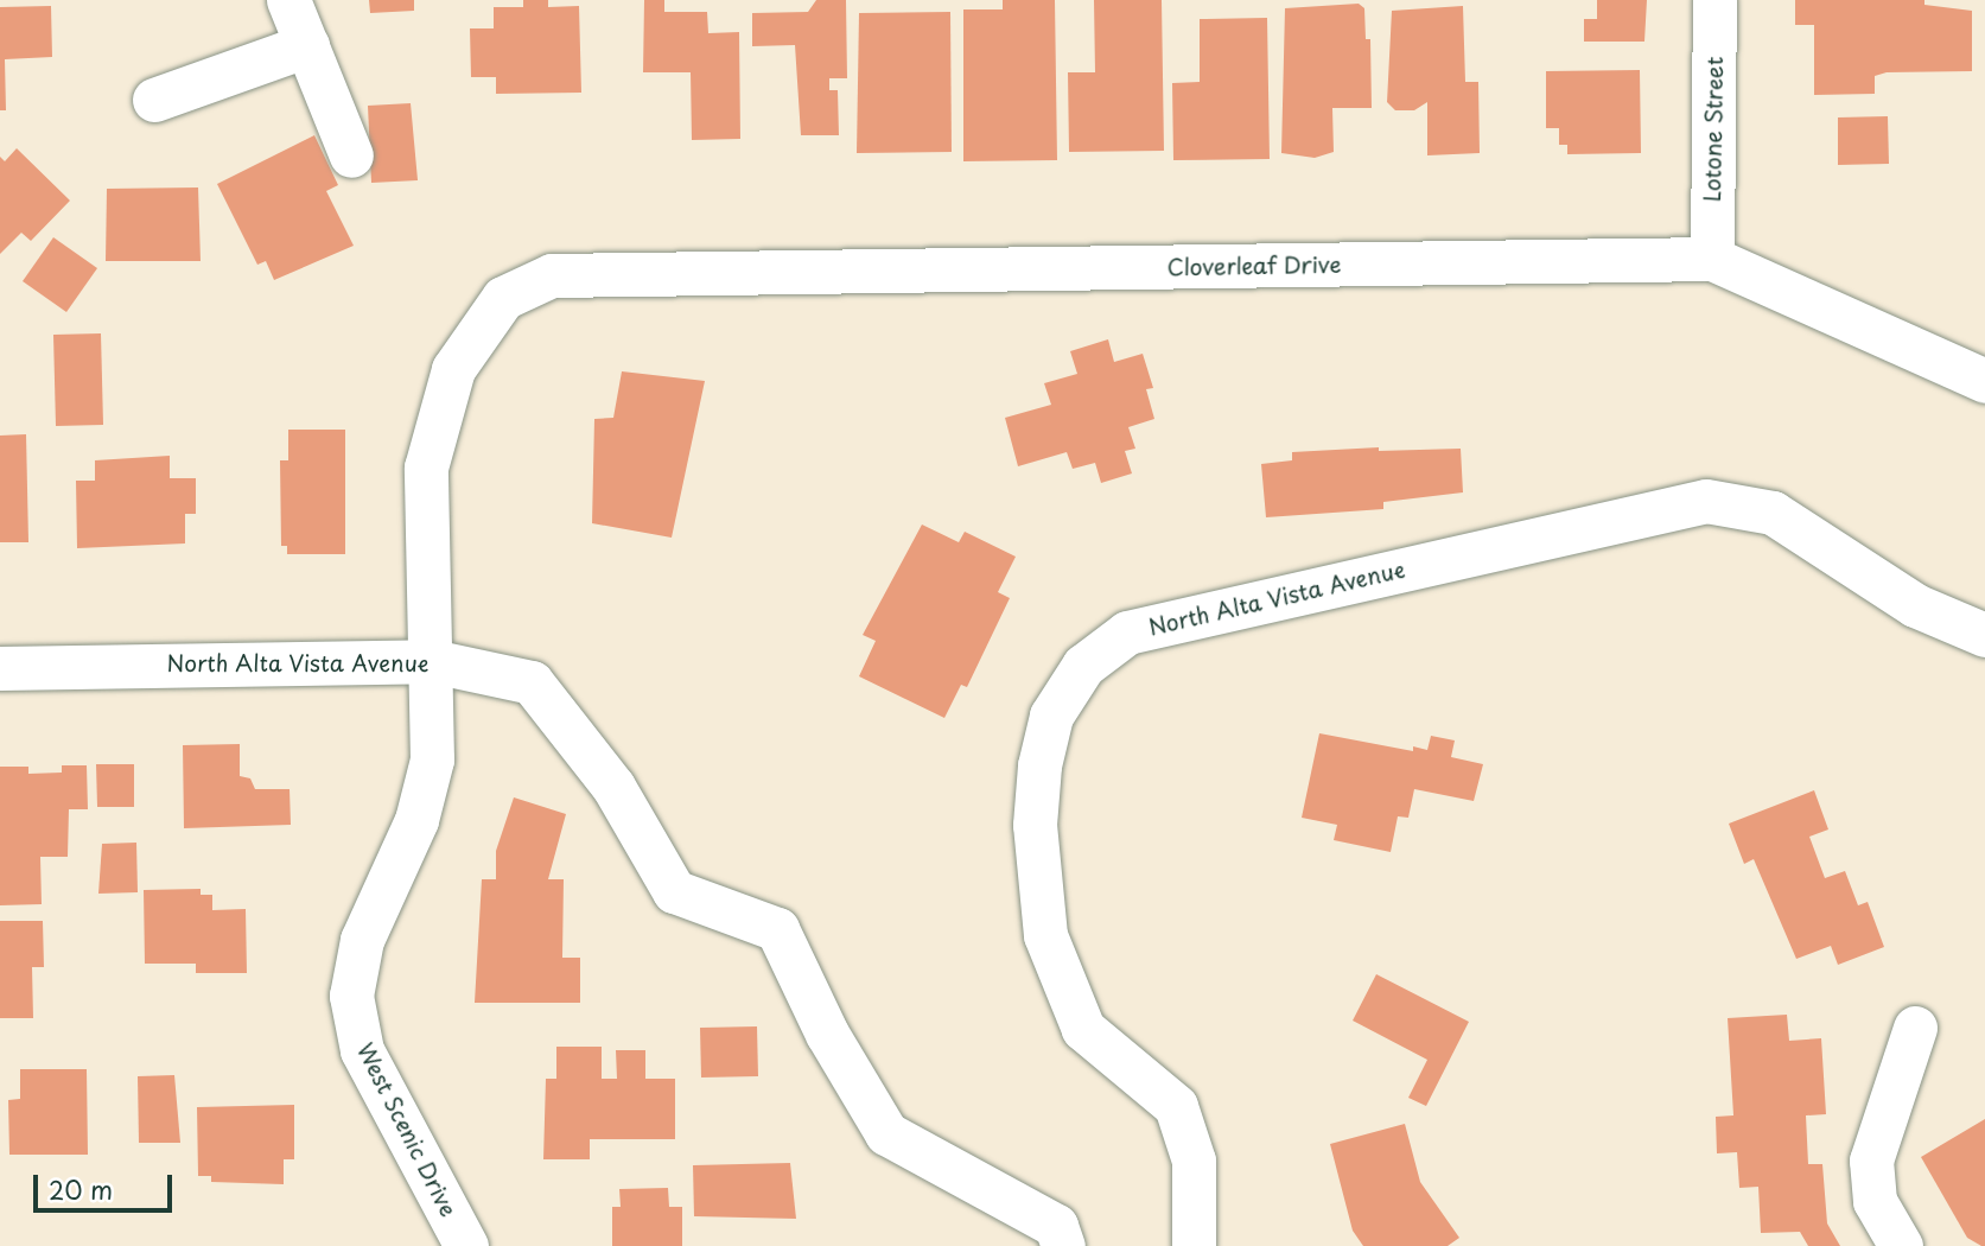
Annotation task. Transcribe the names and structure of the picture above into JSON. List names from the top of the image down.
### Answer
{
  "streets": {
    "street": [
      "Lotone Street",
      "Cloverleaf Drive",
      "North Alta Vista Avenue",
      "West Scenic Drive"
    ]
  },
  "crossings": [
    ["Lotone Street", "Cloverleaf Drive"],
    ["Cloverleaf Drive", "West Scenic Drive"],
    ["North Alta Vista Avenue", "West Scenic Drive"]
  ],
  "scale_bar": "20 m"
}
